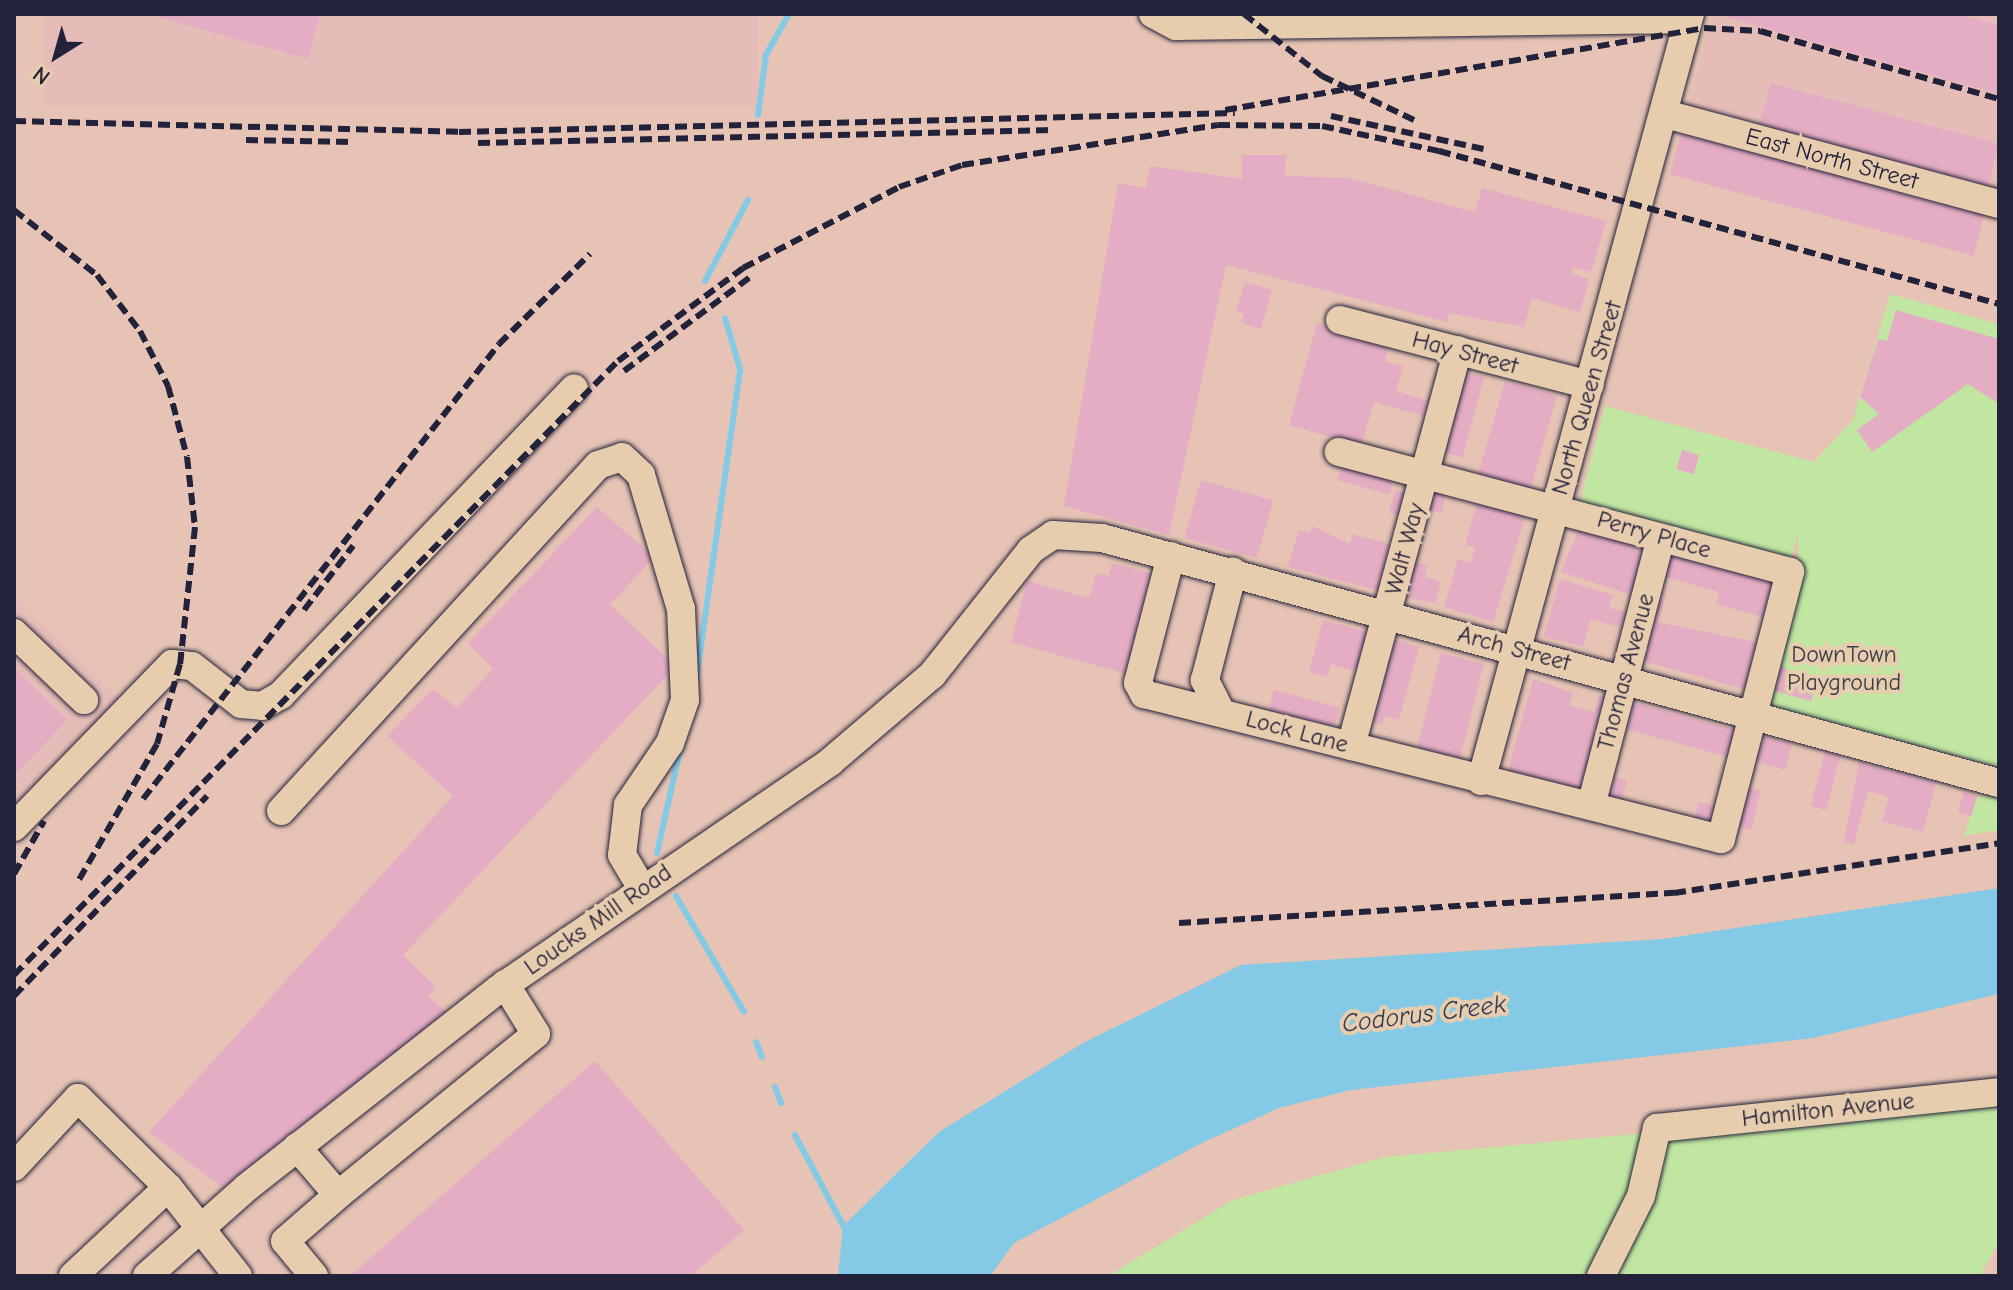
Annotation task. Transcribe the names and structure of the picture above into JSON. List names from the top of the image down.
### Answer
{
  "streets": {
    "street": [
      "East North Street",
      "Hay Street",
      "North Queen Street",
      "Perry Place",
      "Walt Way",
      "Arch Street",
      "Thomas Avenue",
      "Lock Lane",
      "Loucks Mill Road",
      "Hamilton Avenue"
    ]
  },
  "crossings": [
    ["East North Street", "North Queen Street"],
    ["Hay Street", "North Queen Street"],
    ["Hay Street", "Walt Way"],
    ["North Queen Street", "Perry Place"],
    ["North Queen Street", "Arch Street"],
    ["North Queen Street", "Lock Lane"],
    ["Perry Place", "Walt Way"],
    ["Perry Place", "Arch Street"],
    ["Perry Place", "Thomas Avenue"],
    ["Perry Place", "Lock Lane"],
    ["Walt Way", "Arch Street"],
    ["Walt Way", "Lock Lane"],
    ["Arch Street", "Thomas Avenue"],
    ["Arch Street", "Lock Lane"],
    ["Arch Street", "Loucks Mill Road"],
    ["Thomas Avenue", "Lock Lane"]
  ],
  "water": ["Codorus Creek"],
  "parks": ["DownTown Playground"],
  "north": "bottom left"
}
